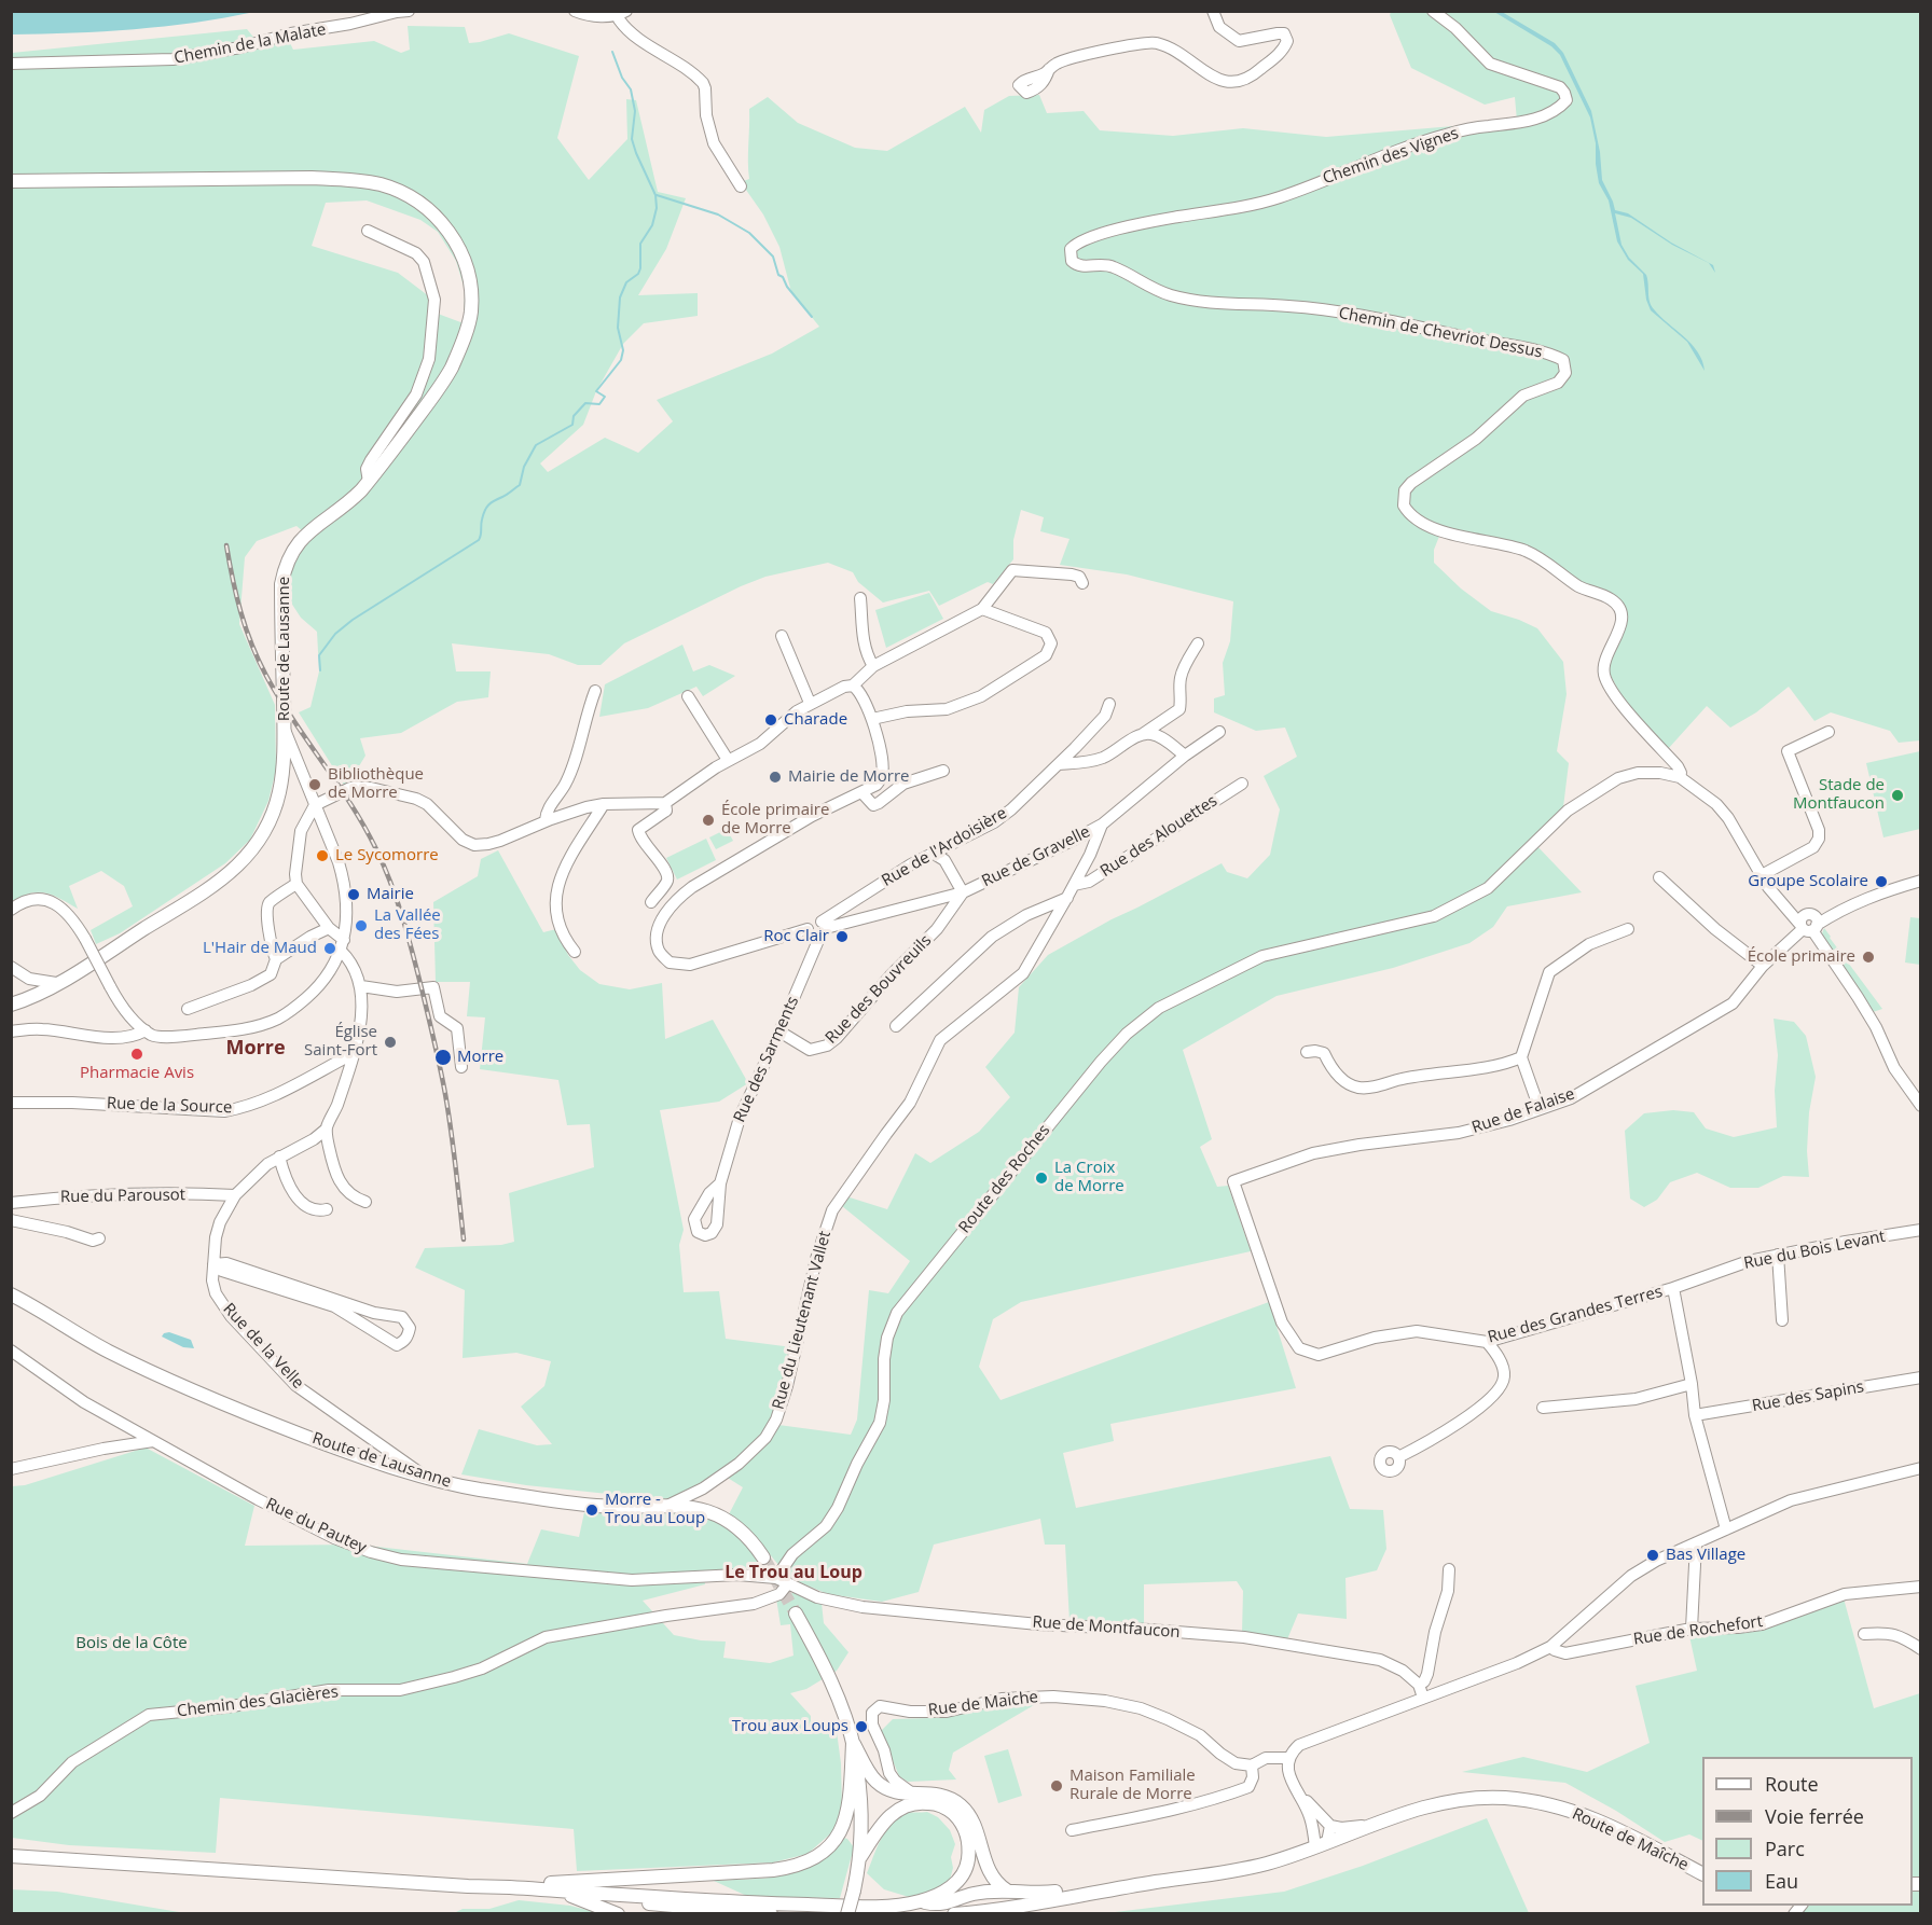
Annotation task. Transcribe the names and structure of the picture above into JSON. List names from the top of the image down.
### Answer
{
  "streets": {
    "main road": ["Route de Lausanne", "Route de Maîche"],
    "street": [
      "Chemin de la Malate",
      "Chemin des Vignes",
      "Chemin de Chevriot Dessus",
      "Rue des Alouettes",
      "Rue de l'Ardoisière",
      "Rue de Gravelle",
      "Rue des Bouvreuils",
      "Rue des Sarments",
      "Rue de la Source",
      "Rue de Falaise",
      "Route des Roches",
      "Rue du Parousot",
      "Rue du Bois Levant",
      "Rue des Grandes Terres",
      "Rue du Lieutenant Vallet",
      "Rue de la Velle",
      "Rue des Sapins",
      "Rue du Pautey",
      "Rue de Montfaucon",
      "Rue de Rochefort",
      "Chemin des Glacières",
      "Rue de Maiche"
    ]
  },
  "crossings": [
    ["Chemin des Vignes", "Chemin de Chevriot Dessus"],
    ["Chemin de Chevriot Dessus", "Route des Roches"],
    ["Route de Lausanne", "Rue du Lieutenant Vallet"],
    ["Route de Lausanne", "Rue de la Velle"],
    ["Rue des Alouettes", "Rue du Lieutenant Vallet"],
    ["Rue de l'Ardoisière", "Rue de Gravelle"],
    ["Rue de l'Ardoisière", "Rue des Sarments"],
    ["Rue de Gravelle", "Rue des Bouvreuils"],
    ["Rue de Gravelle", "Rue des Sarments"],
    ["Rue de Gravelle", "Rue du Lieutenant Vallet"],
    ["Rue des Bouvreuils", "Rue des Sarments"],
    ["Rue de Falaise", "Rue des Grandes Terres"],
    ["Route des Roches", "Rue du Pautey"],
    ["Route des Roches", "Rue de Montfaucon"],
    ["Rue du Parousot", "Rue de la Velle"],
    ["Rue du Bois Levant", "Rue des Grandes Terres"],
    ["Rue des Grandes Terres", "Rue des Sapins"],
    ["Rue du Pautey", "Rue de Montfaucon"],
    ["Rue de Montfaucon", "Chemin des Glacières"]
  ],
  "districts": ["Morre", "Le Trou au Loup"],
  "parks": ["Bois de la Côte"],
  "places": [
    "Charade",
    "Mairie de Morre",
    "Bibliothèque de Morre",
    "Stade de Montfaucon",
    "École primaire de Morre",
    "Le Sycomorre",
    "Groupe Scolaire",
    "Mairie",
    "La Vallée des Fées",
    "Roc Clair",
    "L'Hair de Maud",
    "École primaire",
    "Église Saint-Fort",
    "Pharmacie Avis",
    "Morre",
    "La Croix de Morre",
    "Morre - Trou au Loup",
    "Bas Village",
    "Trou aux Loups",
    "Maison Familiale Rurale de Morre"
  ],
  "legend": [
    "Route",
    "Voie ferrée",
    "Parc",
    "Eau"
  ]
}
